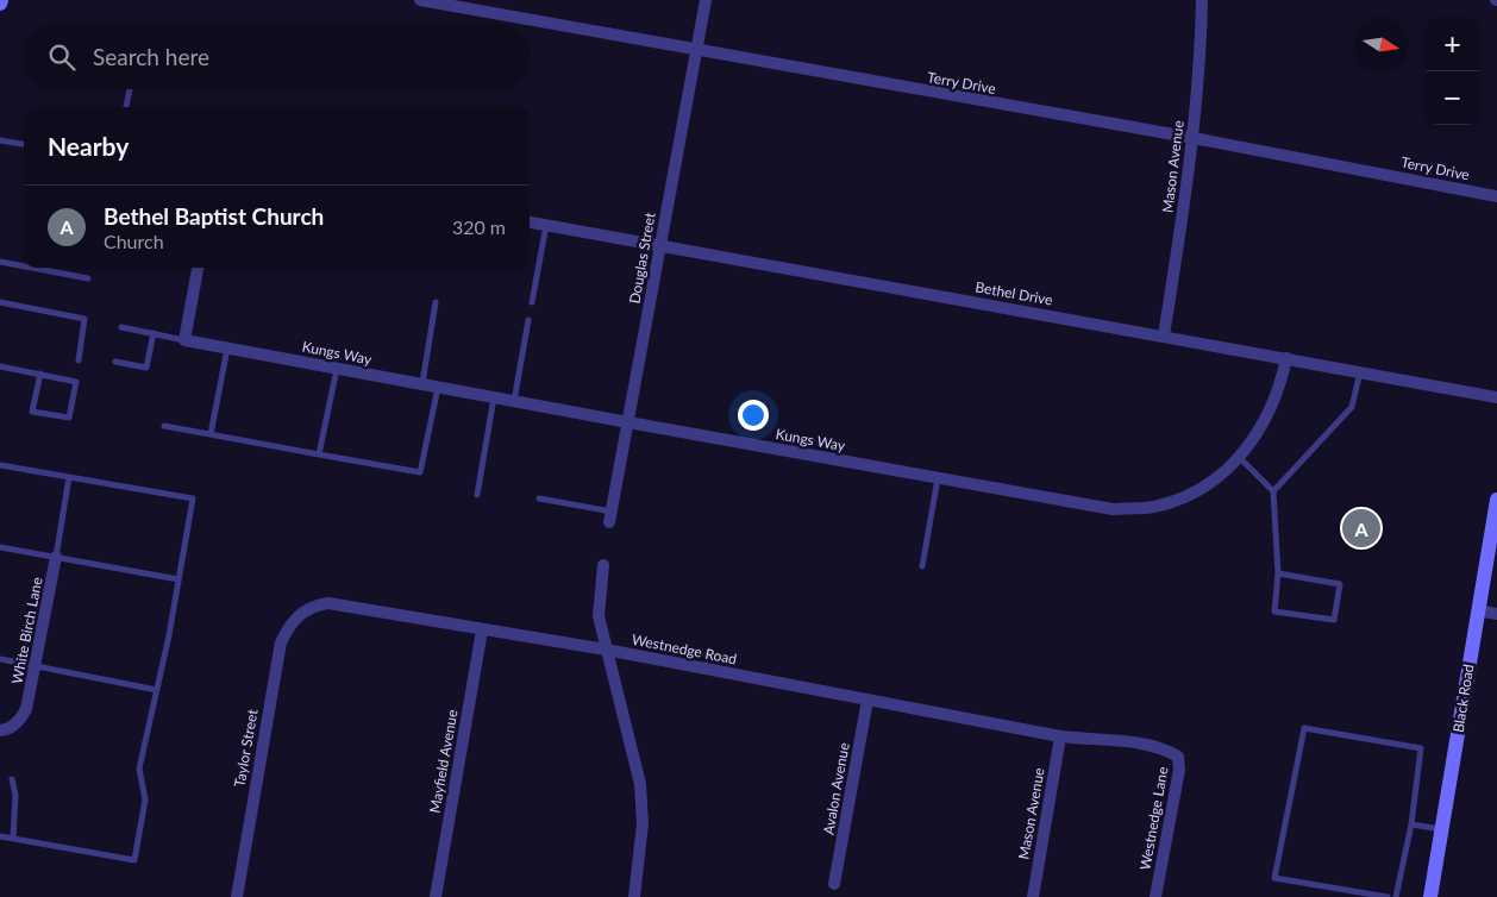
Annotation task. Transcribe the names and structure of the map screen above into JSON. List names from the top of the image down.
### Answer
{
  "streets": {
    "main road": ["Black Road"],
    "street": [
      "Terry Drive",
      "Mason Avenue",
      "Douglas Street",
      "Bethel Drive",
      "Kungs Way",
      "White Birch Lane",
      "Westnedge Road",
      "Taylor Street",
      "Mayfield Avenue",
      "Avalon Avenue",
      "Westnedge Lane"
    ]
  },
  "crossings": [
    ["Terry Drive", "Mason Avenue"],
    ["Terry Drive", "Douglas Street"],
    ["Mason Avenue", "Bethel Drive"],
    ["Mason Avenue", "Westnedge Road"],
    ["Mason Avenue", "Westnedge Lane"],
    ["Douglas Street", "Bethel Drive"],
    ["Douglas Street", "Kungs Way"],
    ["Bethel Drive", "Kungs Way"],
    ["Westnedge Road", "Taylor Street"],
    ["Westnedge Road", "Mayfield Avenue"],
    ["Westnedge Road", "Avalon Avenue"],
    ["Westnedge Road", "Westnedge Lane"]
  ],
  "north": "right",
  "page": {
    "map_buttons": ["+", "−"],
    "search": "Search here",
    "heading": "Nearby",
    "list": [
      {
        "mark": "A",
        "name": "Bethel Baptist Church",
        "note": "Church",
        "value": "320 m"
      }
    ],
    "pins": "A"
  }
}
